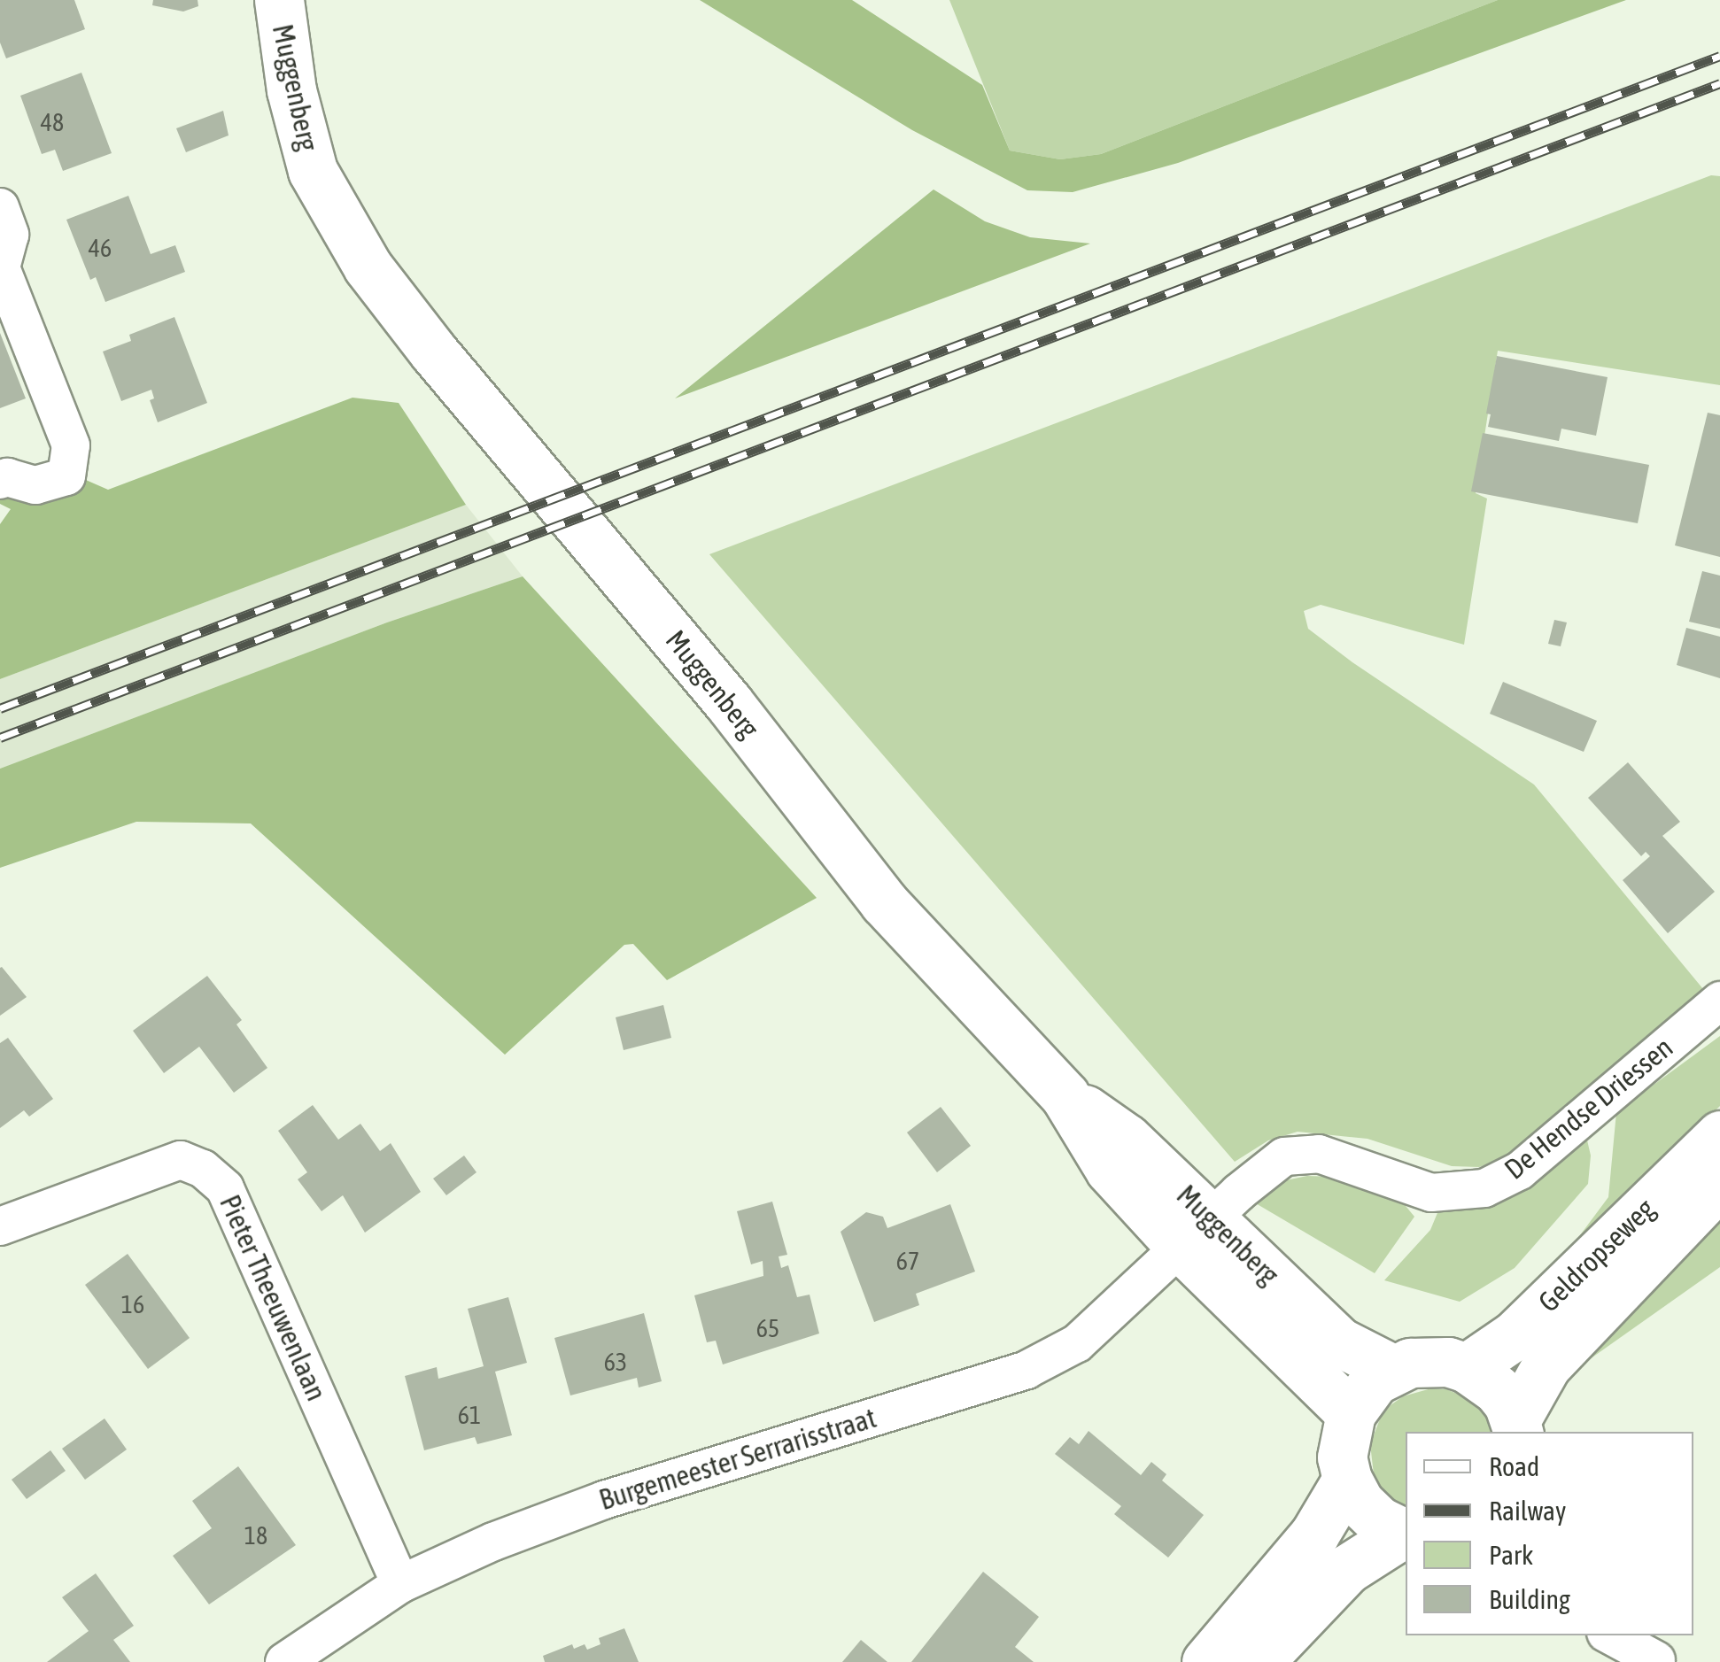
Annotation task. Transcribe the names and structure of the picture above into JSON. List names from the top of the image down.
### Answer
{
  "streets": {
    "main road": ["Muggenberg", "Geldropseweg"],
    "street": ["De Hendse Driessen", "Pieter Theeuwenlaan", "Burgemeester Serrarisstraat"]
  },
  "crossings": [
    ["Muggenberg", "De Hendse Driessen"],
    ["Muggenberg", "Burgemeester Serrarisstraat"],
    ["De Hendse Driessen", "Burgemeester Serrarisstraat"],
    ["Pieter Theeuwenlaan", "Burgemeester Serrarisstraat"]
  ],
  "house_numbers": [
    "48",
    "46",
    "67",
    "16",
    "65",
    "63",
    "61",
    "18"
  ],
  "legend": [
    "Road",
    "Railway",
    "Park",
    "Building"
  ]
}
